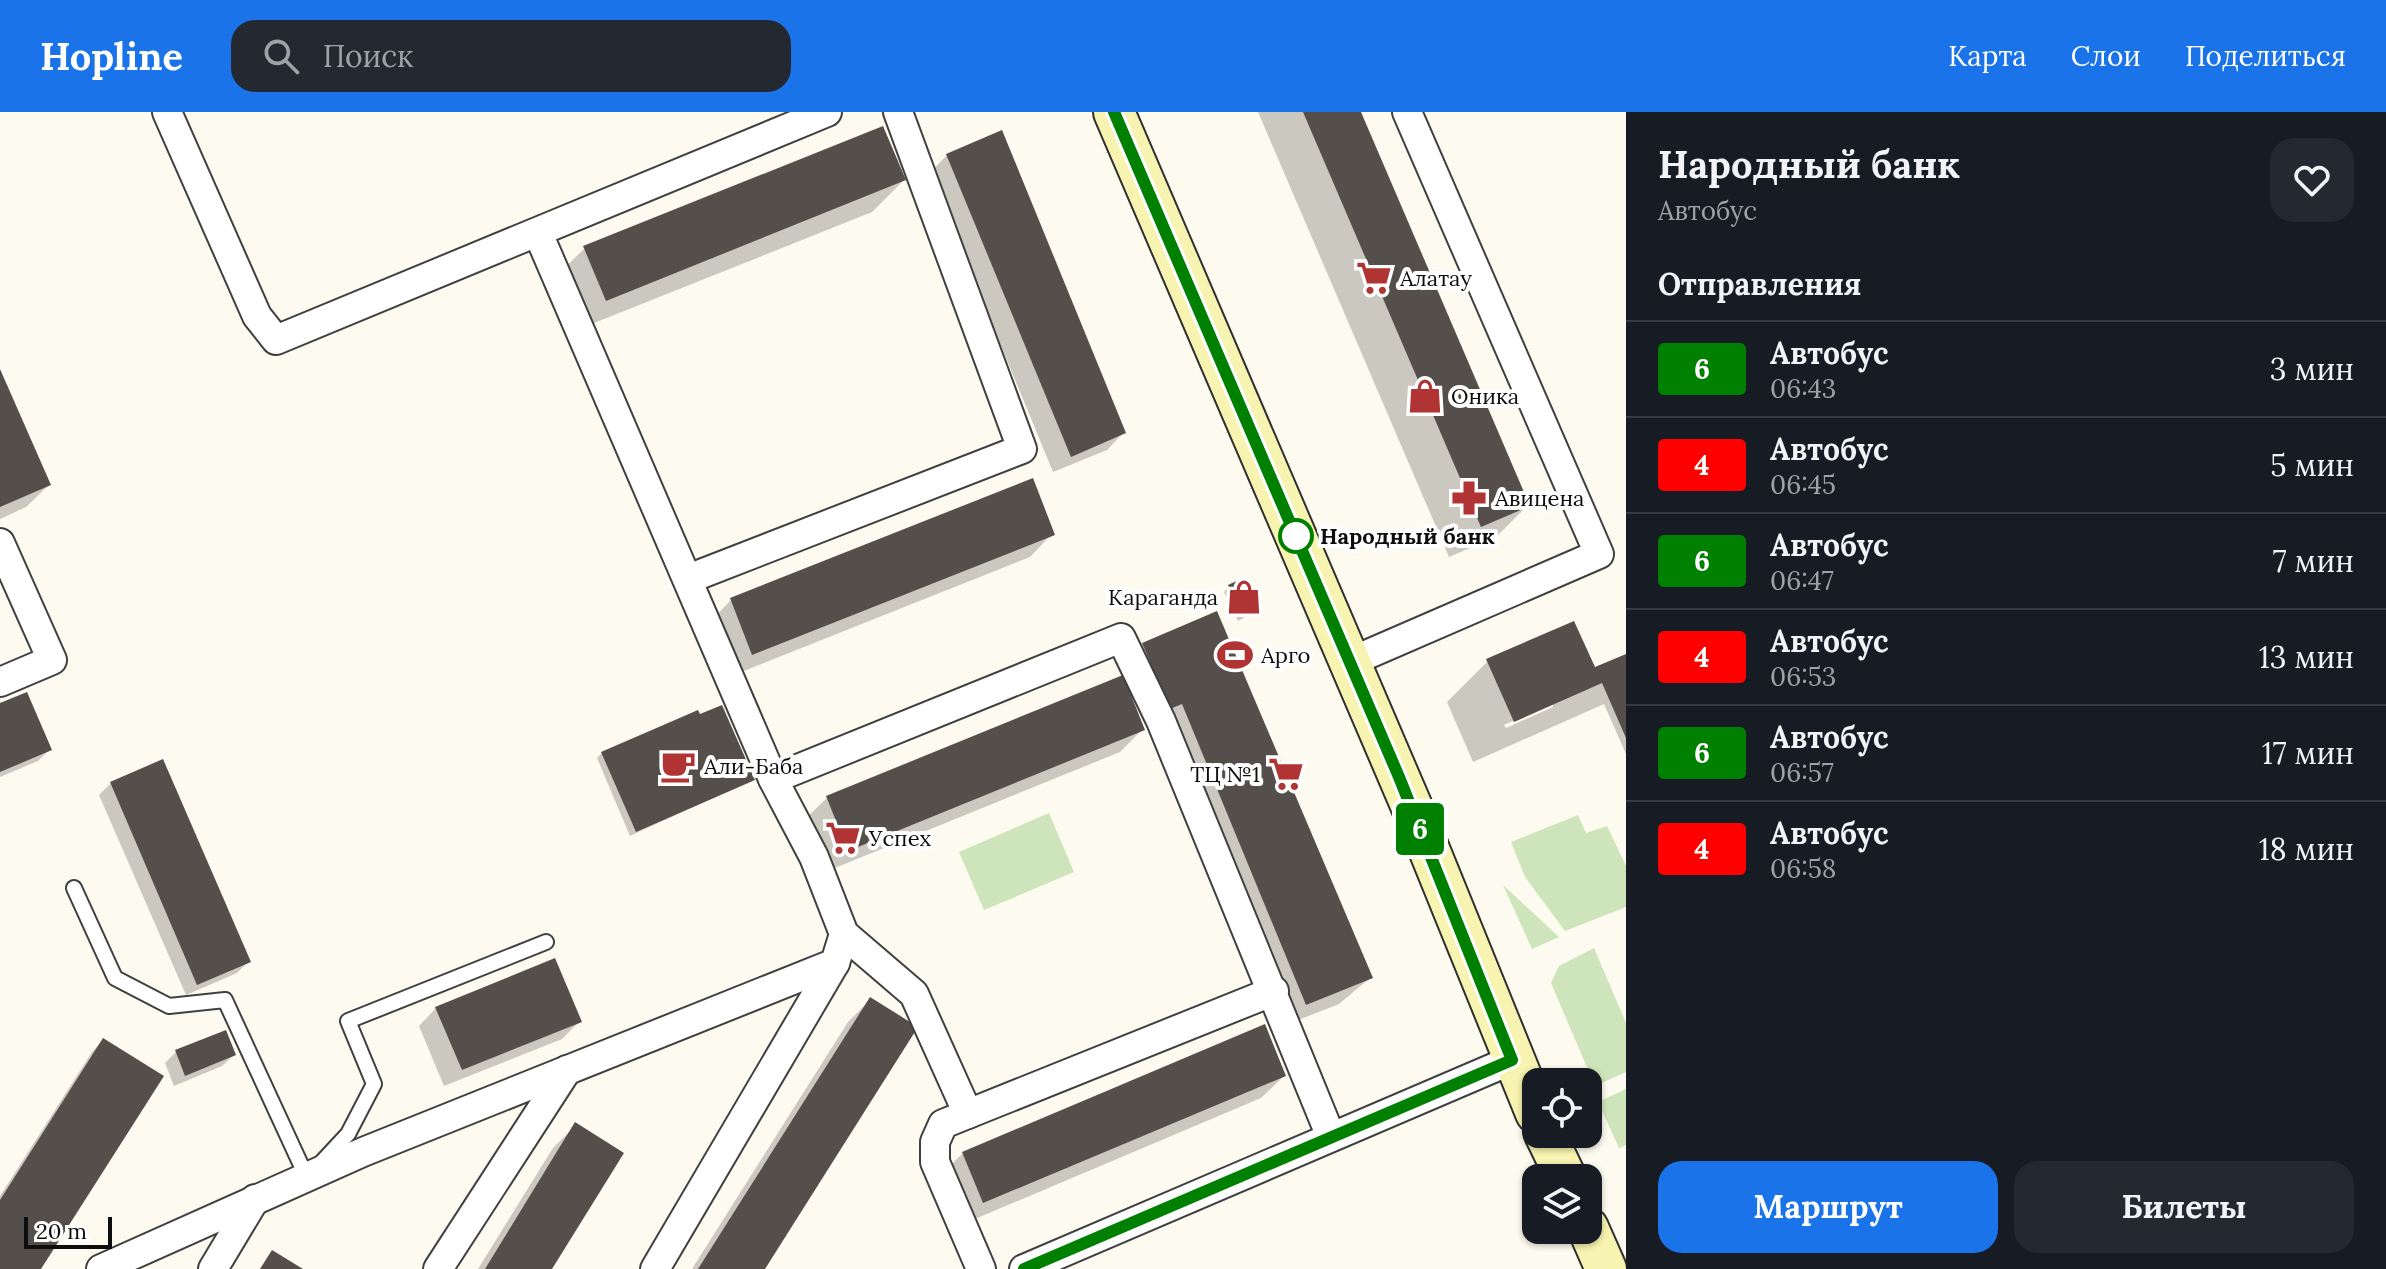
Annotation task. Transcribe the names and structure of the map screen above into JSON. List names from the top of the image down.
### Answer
{
  "places": {
    "supermarket": ["Алатау", "ТЦ №1", "Успех"],
    "shop": ["Оника", "Караганда"],
    "pharmacy": ["Авицена"],
    "other": ["Народный банк"],
    "sports": ["Арго"],
    "cafe": ["Али-Баба"]
  },
  "lines": ["bus line 6"],
  "scale_bar": "20 m",
  "page": {
    "header": "Hopline",
    "search": "Поиск",
    "nav": ["Карта", "Слои", "Поделиться"],
    "on_map": "6",
    "heading": [
      ["Народный банк", "Автобус"],
      "Отправления"
    ],
    "list": [
      {
        "mark": "6",
        "name": "Автобус",
        "note": "06:43",
        "value": "3 мин"
      },
      {
        "mark": "4",
        "name": "Автобус",
        "note": "06:45",
        "value": "5 мин"
      },
      {
        "mark": "6",
        "name": "Автобус",
        "note": "06:47",
        "value": "7 мин"
      },
      {
        "mark": "4",
        "name": "Автобус",
        "note": "06:53",
        "value": "13 мин"
      },
      {
        "mark": "6",
        "name": "Автобус",
        "note": "06:57",
        "value": "17 мин"
      },
      {
        "mark": "4",
        "name": "Автобус",
        "note": "06:58",
        "value": "18 мин"
      }
    ],
    "buttons": ["Маршрут", "Билеты"],
    "scale": "20 m"
  }
}
